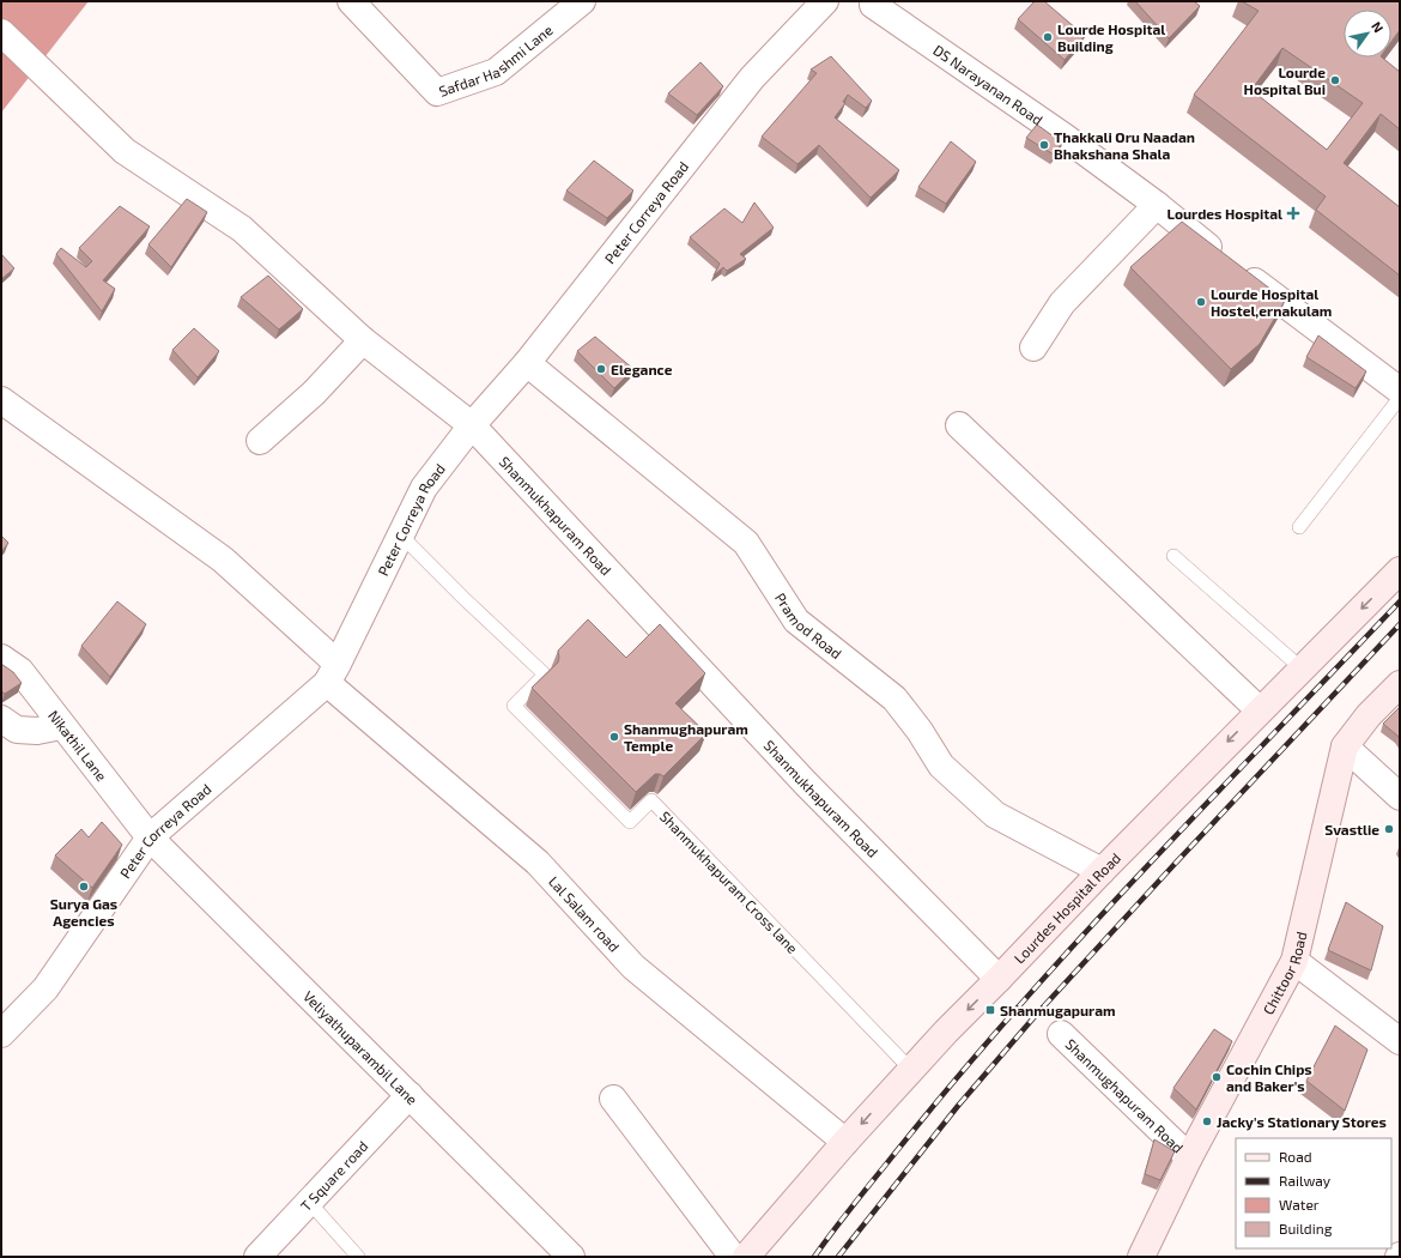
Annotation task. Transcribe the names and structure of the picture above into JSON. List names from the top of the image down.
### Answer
{
  "streets": {
    "street": [
      "Safdar Hashmi Lane",
      "DS Narayanan Road",
      "Peter Correya Road",
      "Shanmukhapuram Road",
      "Pramod Road",
      "Nikathil Lane",
      "Lourdes Hospital Road",
      "Lal Salam road",
      "Chittoor Road",
      "Veliyathuparambil Lane",
      "Shanmughapuram Road",
      "T Square road"
    ],
    "lane": ["Shanmukhapuram Cross lane"]
  },
  "crossings": [
    ["Peter Correya Road", "Shanmukhapuram Road"],
    ["Peter Correya Road", "Pramod Road"],
    ["Peter Correya Road", "Nikathil Lane"],
    ["Peter Correya Road", "Shanmukhapuram Cross lane"],
    ["Peter Correya Road", "Lal Salam road"],
    ["Peter Correya Road", "Veliyathuparambil Lane"],
    ["Shanmukhapuram Road", "Lourdes Hospital Road"],
    ["Pramod Road", "Lourdes Hospital Road"],
    ["Nikathil Lane", "Veliyathuparambil Lane"],
    ["Shanmukhapuram Cross lane", "Lourdes Hospital Road"],
    ["Lourdes Hospital Road", "Lal Salam road"],
    ["Chittoor Road", "Shanmughapuram Road"],
    ["Veliyathuparambil Lane", "T Square road"]
  ],
  "one_way": ["Lourdes Hospital Road"],
  "places": {
    "other": [
      "Lourde Hospital Building",
      "Lourde Hospital Bui",
      "Thakkali Oru Naadan Bhakshana Shala",
      "Lourde Hospital Hostel,ernakulam",
      "Elegance",
      "Shanmughapuram Temple",
      "Svastlie",
      "Surya Gas Agencies",
      "Cochin Chips and Baker's",
      "Jacky's Stationary Stores"
    ],
    "health": ["Lourdes Hospital"],
    "transit": ["Shanmugapuram"]
  },
  "legend": [
    "Road",
    "Railway",
    "Water",
    "Building"
  ],
  "north": "top right"
}
